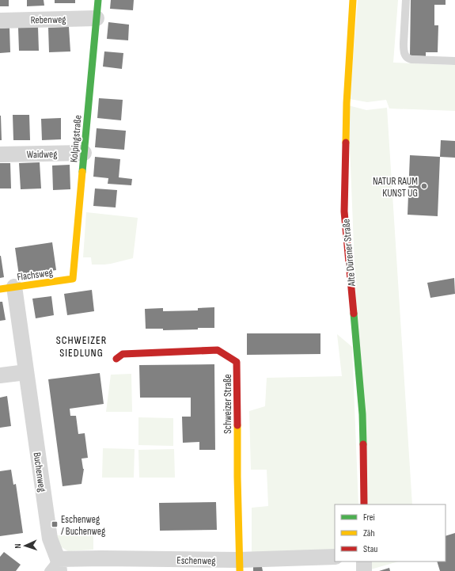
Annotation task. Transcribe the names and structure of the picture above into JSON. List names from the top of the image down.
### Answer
{
  "streets": {
    "street": [
      "Rebenweg",
      "Kolpingstraße",
      "Waidweg",
      "Alte Dürener Straße",
      "Flachsweg",
      "Schweizer Straße",
      "Buchenweg",
      "Eschenweg"
    ]
  },
  "crossings": [
    ["Rebenweg", "Kolpingstraße"],
    ["Kolpingstraße", "Waidweg"],
    ["Kolpingstraße", "Flachsweg"],
    ["Flachsweg", "Buchenweg"],
    ["Schweizer Straße", "Eschenweg"],
    ["Buchenweg", "Eschenweg"]
  ],
  "districts": ["SCHWEIZER SIEDLUNG"],
  "places": {
    "other": ["NATUR RAUM KUNST UG"],
    "transit": ["Eschenweg / Buchenweg"]
  },
  "legend": ["Frei", "Zäh", "Stau"],
  "north": "left"
}
